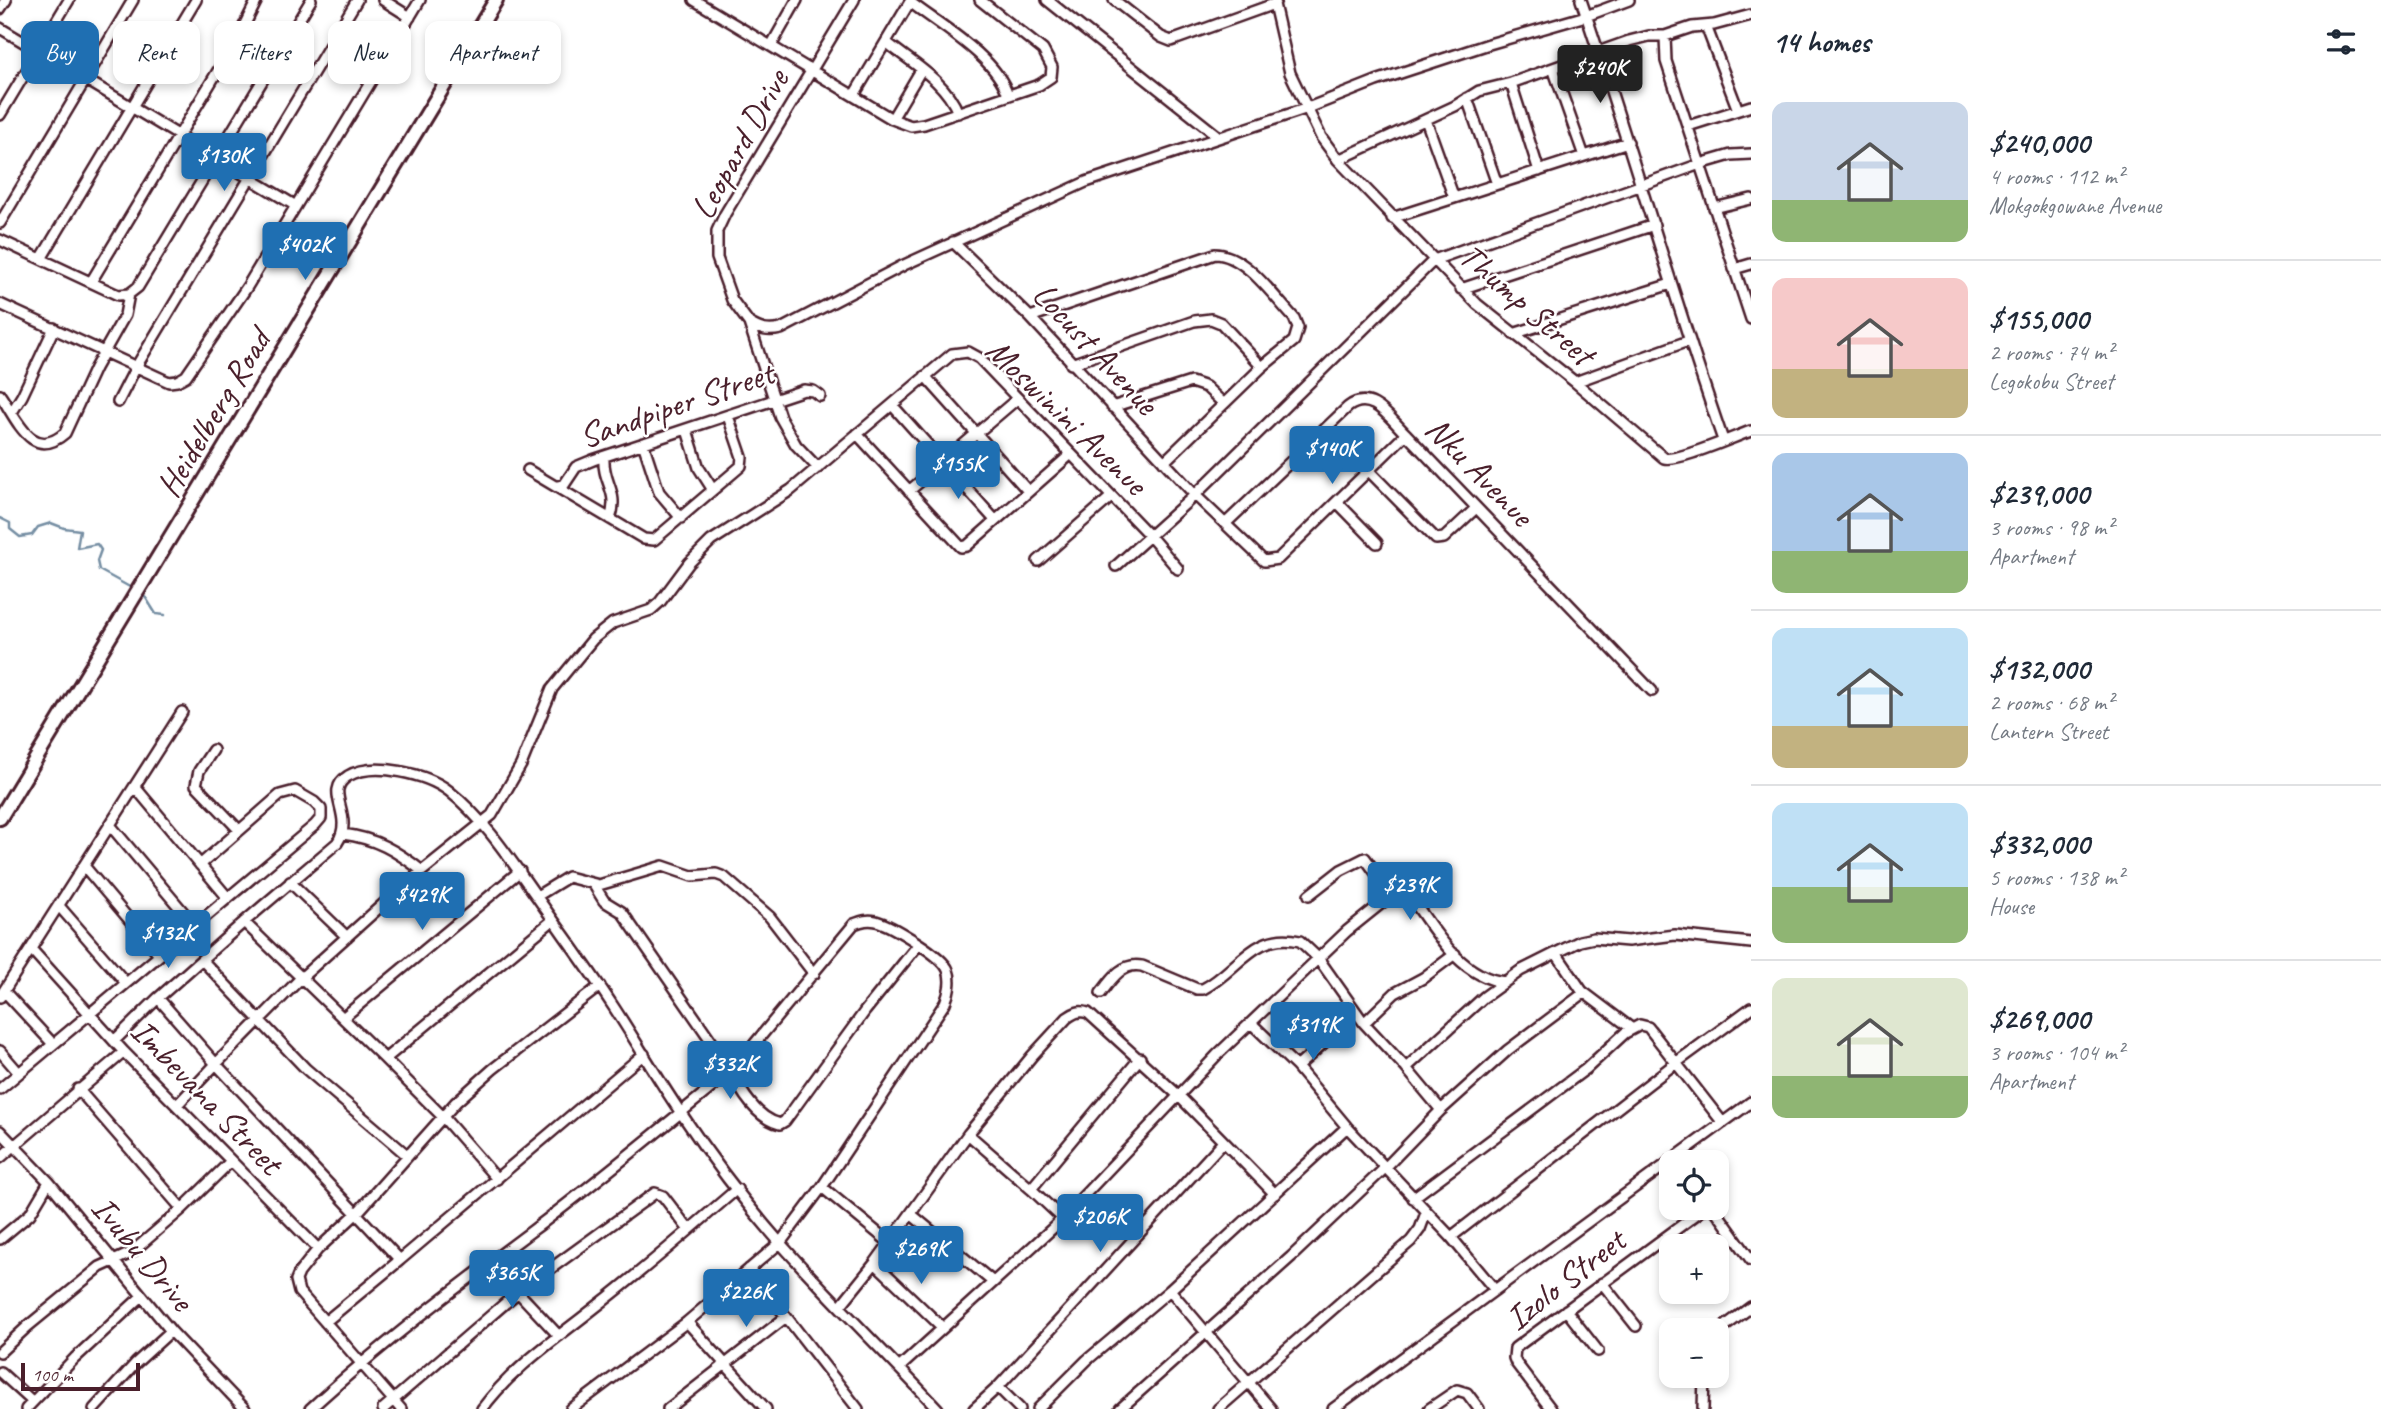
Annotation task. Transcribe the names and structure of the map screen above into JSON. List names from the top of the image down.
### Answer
{
  "streets": {
    "main road": ["Heidelberg Road"],
    "street": [
      "Leopard Drive",
      "Thump Street",
      "Locust Avenue",
      "Sandpiper Street",
      "Moswinini Avenue",
      "Nku Avenue",
      "Imbevana Street",
      "Ivubu Drive",
      "Izolo Street"
    ]
  },
  "crossings": [
    ["Leopard Drive", "Sandpiper Street"],
    ["Leopard Drive", "Moswinini Avenue"],
    ["Locust Avenue", "Nku Avenue"],
    ["Moswinini Avenue", "Imbevana Street"]
  ],
  "scale_bar": "100 m",
  "page": {
    "heading": "14 homes",
    "chip": [
      "Buy",
      "Rent",
      "Filters",
      "New",
      "Apartment"
    ],
    "price": [
      "$240K",
      "$130K",
      "$402K",
      "$140K",
      "$155K",
      "$239K",
      "$429K",
      "$132K",
      "$319K",
      "$332K",
      "$206K",
      "$269K",
      "$365K",
      "$226K"
    ],
    "list": [
      {
        "name": "$240,000",
        "note": "4 rooms · 112 m² · Mokgokgowane Avenue"
      },
      {
        "name": "$155,000",
        "note": "2 rooms · 74 m² · Legokobu Street"
      },
      {
        "name": "$239,000",
        "note": "3 rooms · 98 m² · Apartment"
      },
      {
        "name": "$132,000",
        "note": "2 rooms · 68 m² · Lantern Street"
      },
      {
        "name": "$332,000",
        "note": "5 rooms · 138 m² · House"
      },
      {
        "name": "$269,000",
        "note": "3 rooms · 104 m² · Apartment"
      }
    ],
    "map_buttons": ["+", "−"],
    "scale": "100 m"
  }
}
